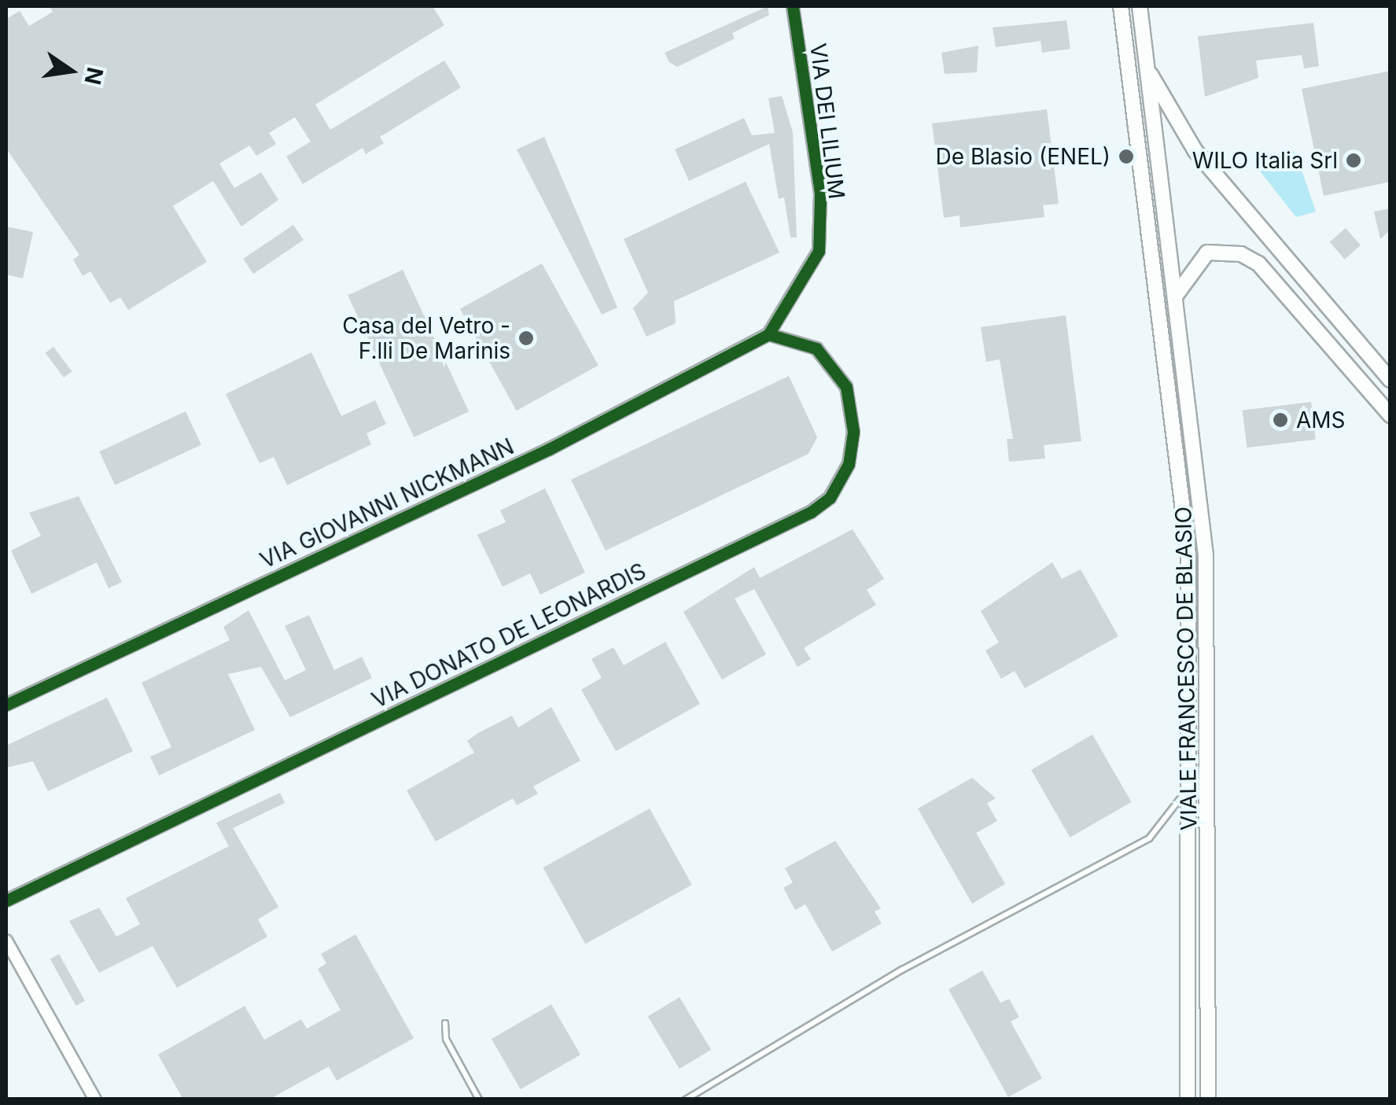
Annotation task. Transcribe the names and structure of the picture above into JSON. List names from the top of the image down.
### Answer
{
  "streets": {
    "street": [
      "VIA DEI LILIUM",
      "VIA GIOVANNI NICKMANN",
      "VIA DONATO DE LEONARDIS",
      "VIALE FRANCESCO DE BLASIO"
    ]
  },
  "crossings": [
    ["VIA DEI LILIUM", "VIA GIOVANNI NICKMANN"],
    ["VIA GIOVANNI NICKMANN", "VIA DONATO DE LEONARDIS"]
  ],
  "places": [
    "De Blasio (ENEL)",
    "WILO Italia Srl",
    "Casa del Vetro - F.lli De Marinis",
    "AMS"
  ],
  "north": "right"
}
